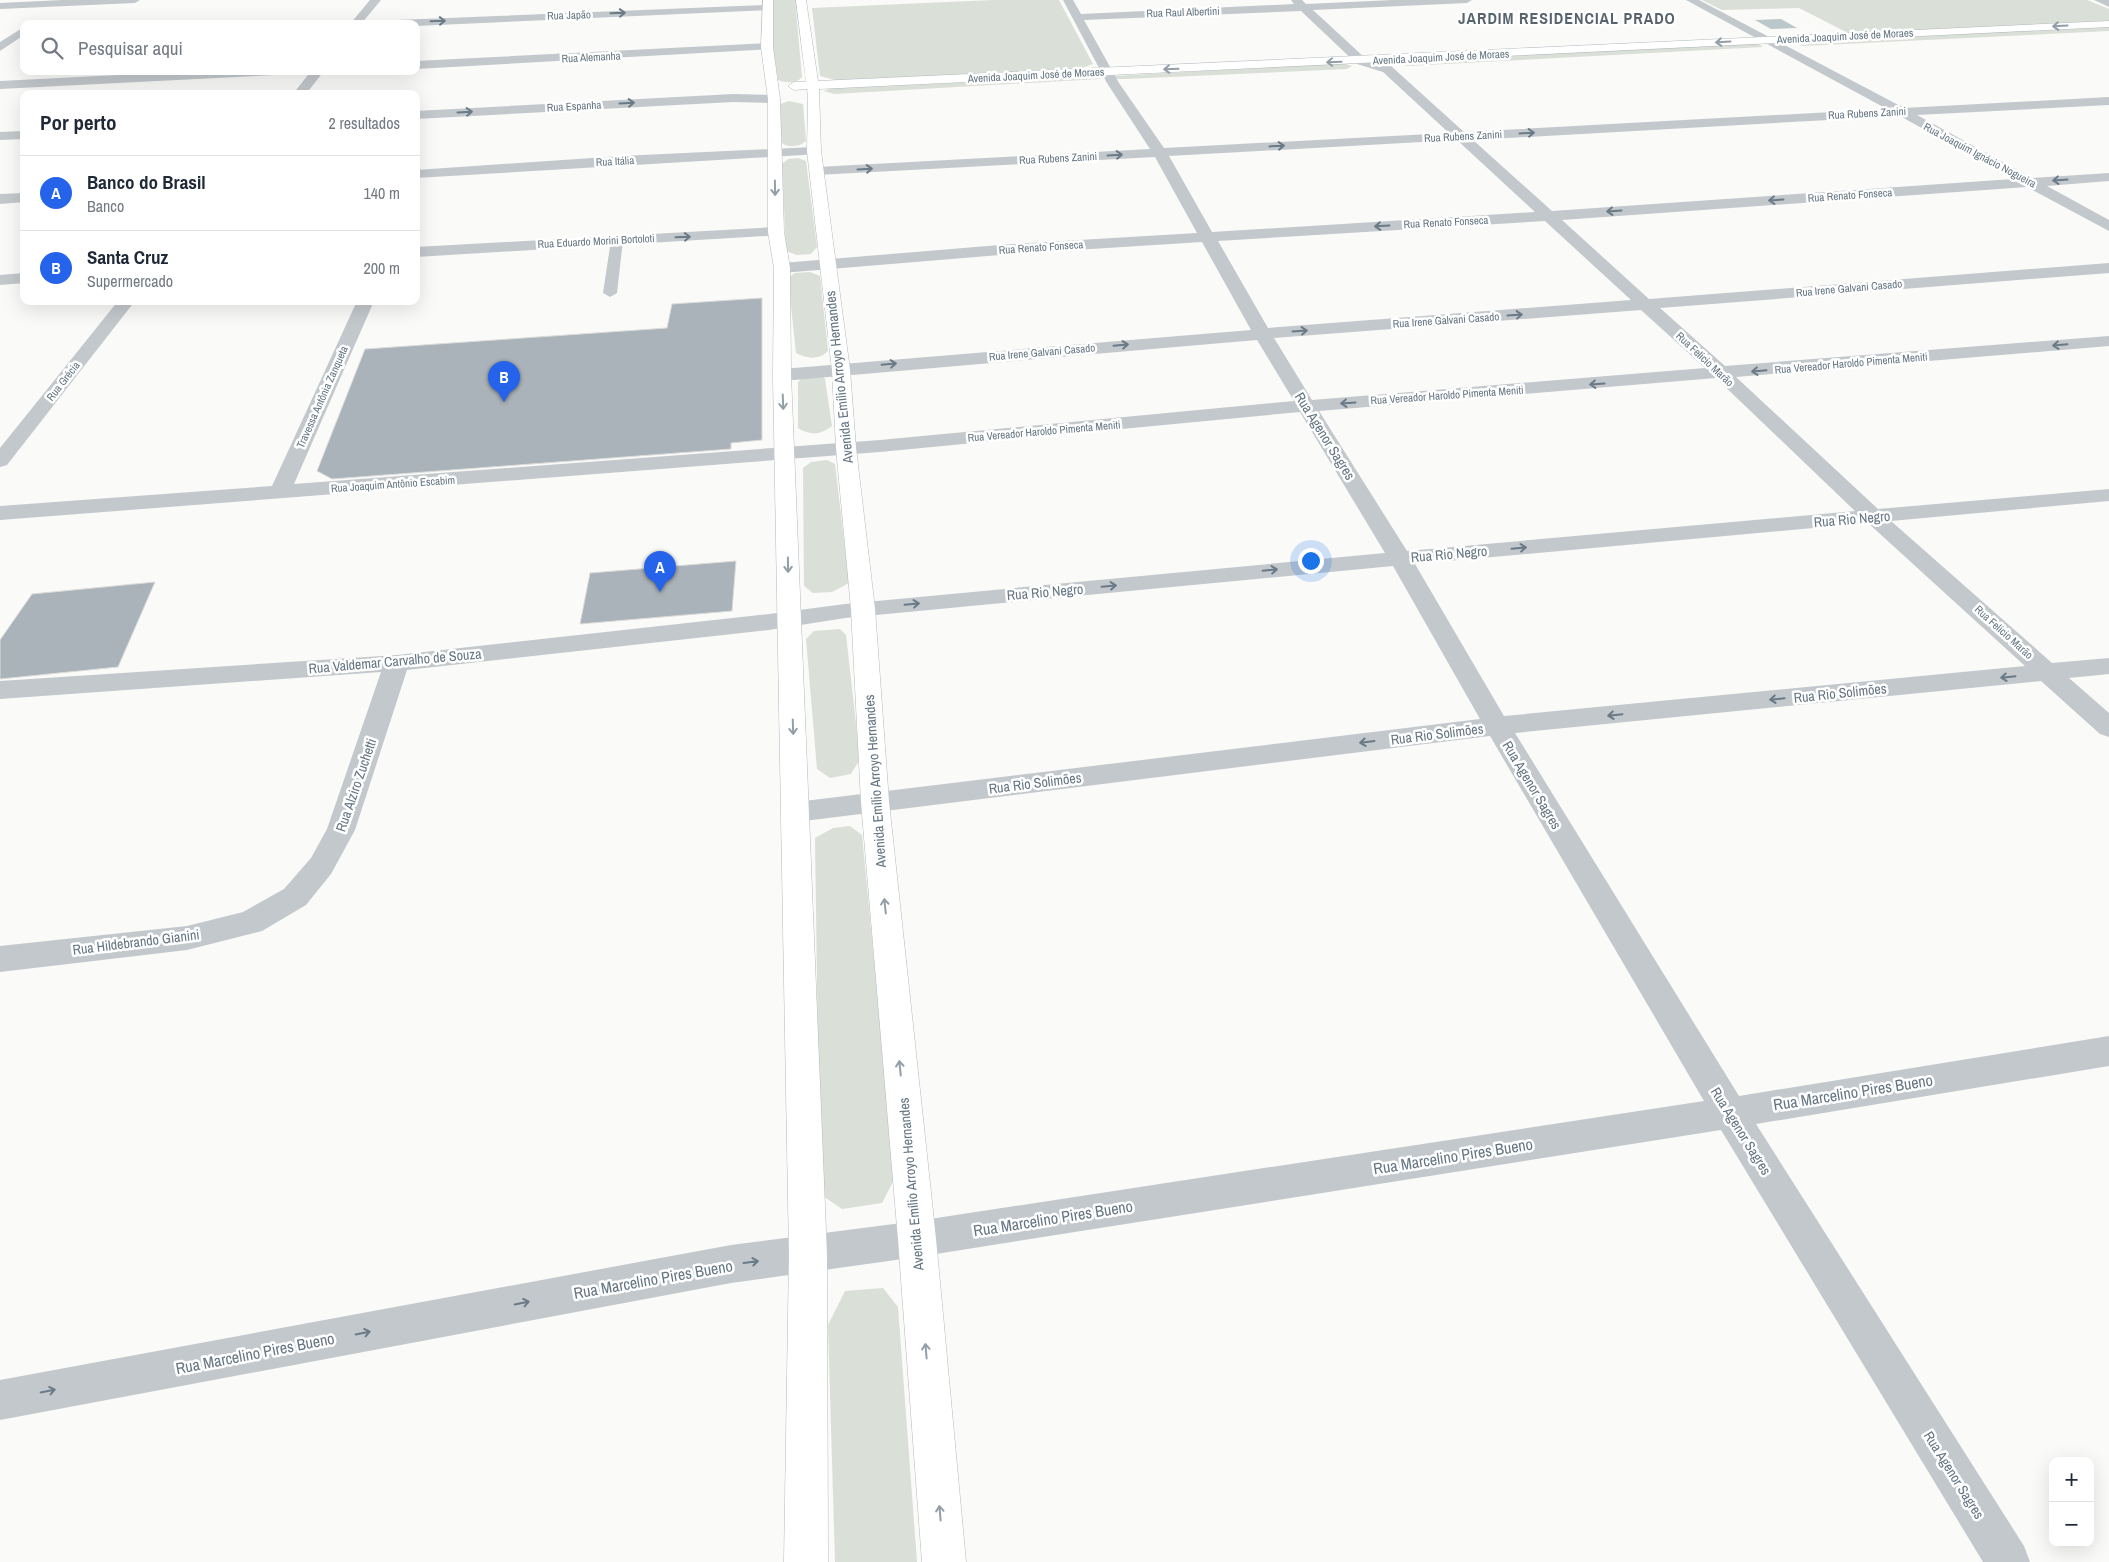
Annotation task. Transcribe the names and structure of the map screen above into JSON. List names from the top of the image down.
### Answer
{
  "streets": {
    "main road": ["Avenida Joaquim José de Moraes", "Avenida Emílio Arroyo Hernandes"],
    "street": [
      "Rua Raul Albertini",
      "Rua Japão",
      "Rua Alemanha",
      "Rua Espanha",
      "Rua Rubens Zanini",
      "Rua Joaquim Ignácio Nogueira",
      "Rua Itália",
      "Rua Renato Fonseca",
      "Rua Eduardo Morini Bortoloti",
      "Rua Irene Galvani Casado",
      "Rua Felício Marão",
      "Rua Vereador Haroldo Pimenta Meniti",
      "Rua Grécia",
      "Travessa Antônia Zanqueta",
      "Rua Agenor Sagres",
      "Rua Joaquim Antônio Escabim",
      "Rua Rio Negro",
      "Rua Valdemar Carvalho de Souza",
      "Rua Rio Solimões",
      "Rua Alziro Zuchetti",
      "Rua Hildebrando Gianini",
      "Rua Marcelino Pires Bueno"
    ]
  },
  "crossings": [
    ["Rua Raul Albertini", "Rua Felício Marão"],
    ["Rua Raul Albertini", "Rua Agenor Sagres"],
    ["Avenida Joaquim José de Moraes", "Rua Espanha"],
    ["Avenida Joaquim José de Moraes", "Rua Joaquim Ignácio Nogueira"],
    ["Avenida Joaquim José de Moraes", "Rua Felício Marão"],
    ["Avenida Joaquim José de Moraes", "Avenida Emílio Arroyo Hernandes"],
    ["Avenida Joaquim José de Moraes", "Rua Agenor Sagres"],
    ["Rua Rubens Zanini", "Rua Joaquim Ignácio Nogueira"],
    ["Rua Rubens Zanini", "Rua Itália"],
    ["Rua Rubens Zanini", "Rua Felício Marão"],
    ["Rua Rubens Zanini", "Avenida Emílio Arroyo Hernandes"],
    ["Rua Rubens Zanini", "Rua Agenor Sagres"],
    ["Rua Joaquim Ignácio Nogueira", "Rua Renato Fonseca"],
    ["Rua Itália", "Avenida Emílio Arroyo Hernandes"],
    ["Rua Renato Fonseca", "Rua Felício Marão"],
    ["Rua Renato Fonseca", "Avenida Emílio Arroyo Hernandes"],
    ["Rua Renato Fonseca", "Rua Agenor Sagres"],
    ["Rua Irene Galvani Casado", "Rua Felício Marão"],
    ["Rua Irene Galvani Casado", "Avenida Emílio Arroyo Hernandes"],
    ["Rua Irene Galvani Casado", "Rua Agenor Sagres"],
    ["Rua Felício Marão", "Rua Vereador Haroldo Pimenta Meniti"],
    ["Rua Felício Marão", "Rua Rio Negro"],
    ["Rua Felício Marão", "Rua Rio Solimões"],
    ["Rua Vereador Haroldo Pimenta Meniti", "Avenida Emílio Arroyo Hernandes"],
    ["Rua Vereador Haroldo Pimenta Meniti", "Rua Agenor Sagres"],
    ["Rua Vereador Haroldo Pimenta Meniti", "Rua Joaquim Antônio Escabim"],
    ["Avenida Emílio Arroyo Hernandes", "Rua Rio Negro"],
    ["Avenida Emílio Arroyo Hernandes", "Rua Rio Solimões"],
    ["Avenida Emílio Arroyo Hernandes", "Rua Marcelino Pires Bueno"],
    ["Travessa Antônia Zanqueta", "Rua Joaquim Antônio Escabim"],
    ["Rua Agenor Sagres", "Rua Rio Negro"],
    ["Rua Agenor Sagres", "Rua Rio Solimões"],
    ["Rua Agenor Sagres", "Rua Marcelino Pires Bueno"],
    ["Rua Rio Negro", "Rua Valdemar Carvalho de Souza"],
    ["Rua Valdemar Carvalho de Souza", "Rua Alziro Zuchetti"],
    ["Rua Alziro Zuchetti", "Rua Hildebrando Gianini"]
  ],
  "one_way": [
    "Rua Japão",
    "Rua Espanha",
    "Rua Rubens Zanini",
    "Rua Renato Fonseca",
    "Rua Eduardo Morini Bortoloti",
    "Rua Irene Galvani Casado",
    "Rua Vereador Haroldo Pimenta Meniti",
    "Rua Rio Negro",
    "Rua Rio Solimões",
    "Rua Marcelino Pires Bueno"
  ],
  "districts": ["JARDIM RESIDENCIAL PRADO"],
  "page": {
    "search": "Pesquisar aqui",
    "heading": ["Por perto", "2 resultados"],
    "list": [
      {
        "mark": "A",
        "name": "Banco do Brasil",
        "note": "Banco",
        "value": "140 m"
      },
      {
        "mark": "B",
        "name": "Santa Cruz",
        "note": "Supermercado",
        "value": "200 m"
      }
    ],
    "pins": ["B", "A"],
    "map_buttons": ["+", "−"]
  }
}
